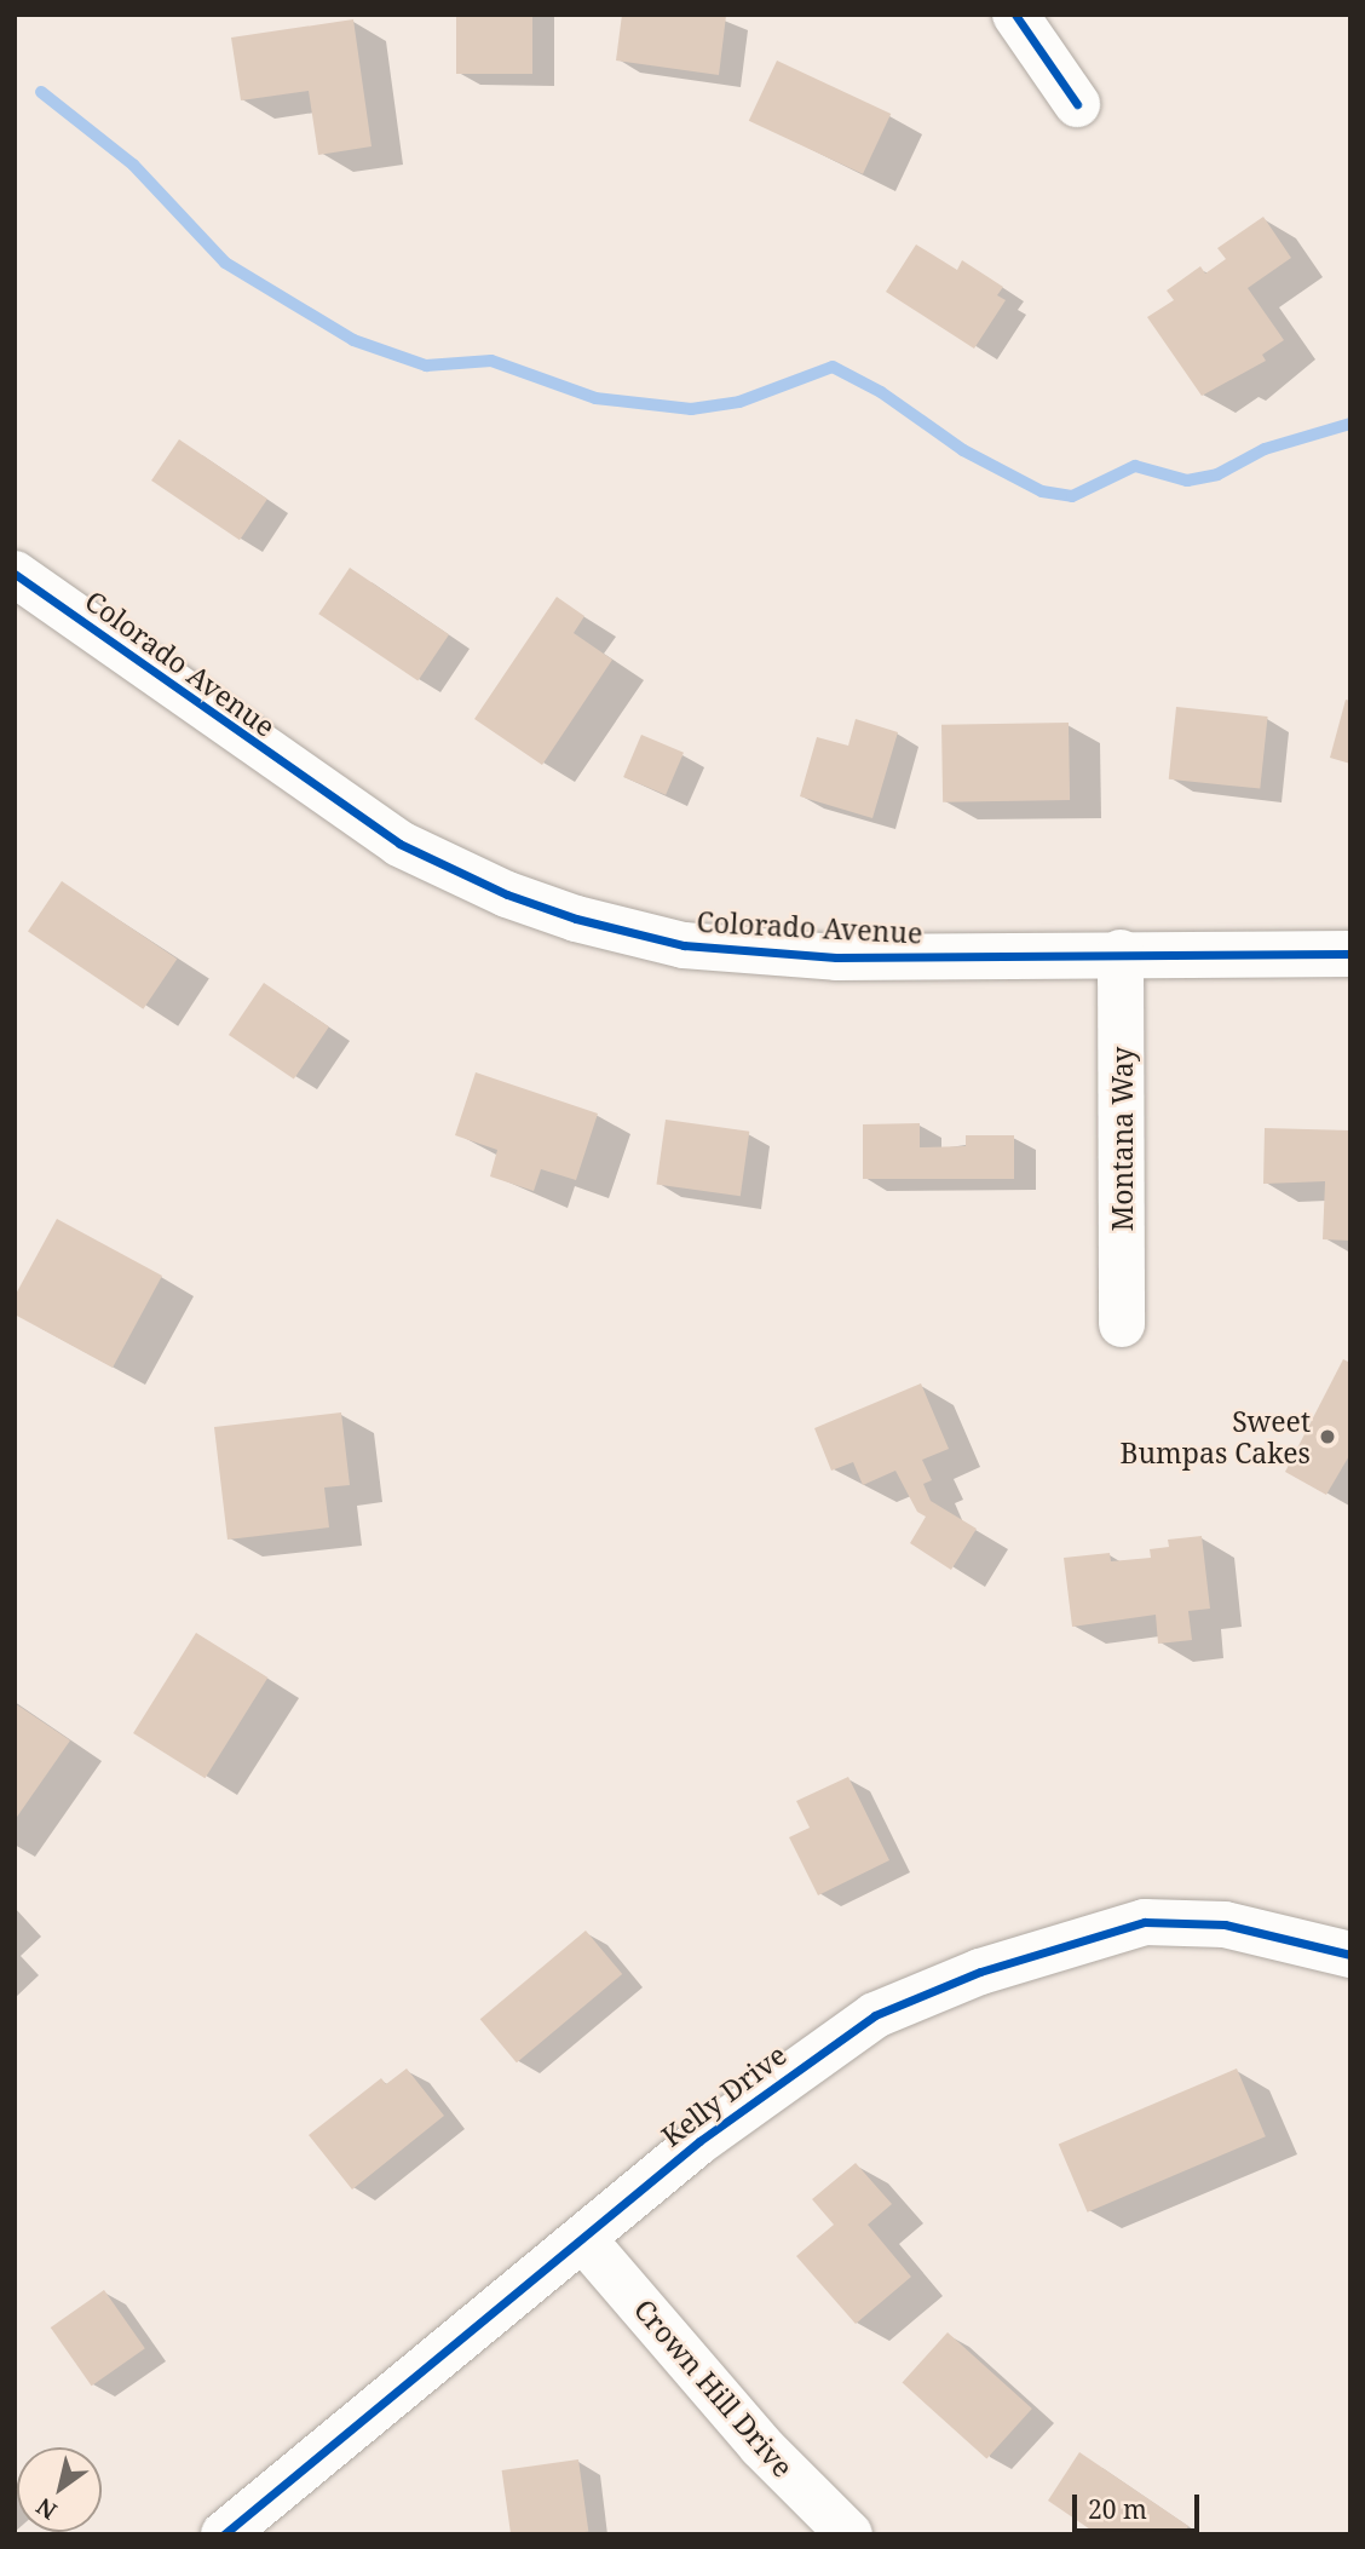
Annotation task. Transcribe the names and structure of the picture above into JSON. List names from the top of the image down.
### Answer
{
  "streets": {
    "street": [
      "Colorado Avenue",
      "Montana Way",
      "Kelly Drive",
      "Crown Hill Drive"
    ]
  },
  "crossings": [
    ["Colorado Avenue", "Montana Way"],
    ["Kelly Drive", "Crown Hill Drive"]
  ],
  "places": ["Sweet Bumpas Cakes"],
  "scale_bar": "20 m",
  "north": "bottom left"
}
